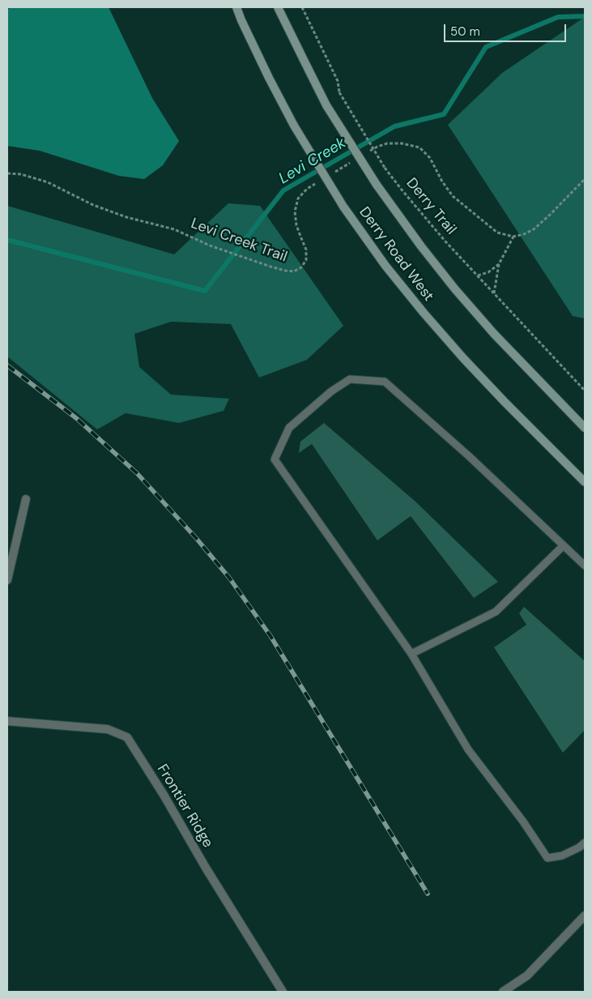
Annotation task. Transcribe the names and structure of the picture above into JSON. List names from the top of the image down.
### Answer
{
  "streets": {
    "main road": ["Derry Road West"],
    "street": ["Frontier Ridge"],
    "path": ["Derry Trail", "Levi Creek Trail"]
  },
  "water": ["Levi Creek"],
  "scale_bar": "50 m"
}
